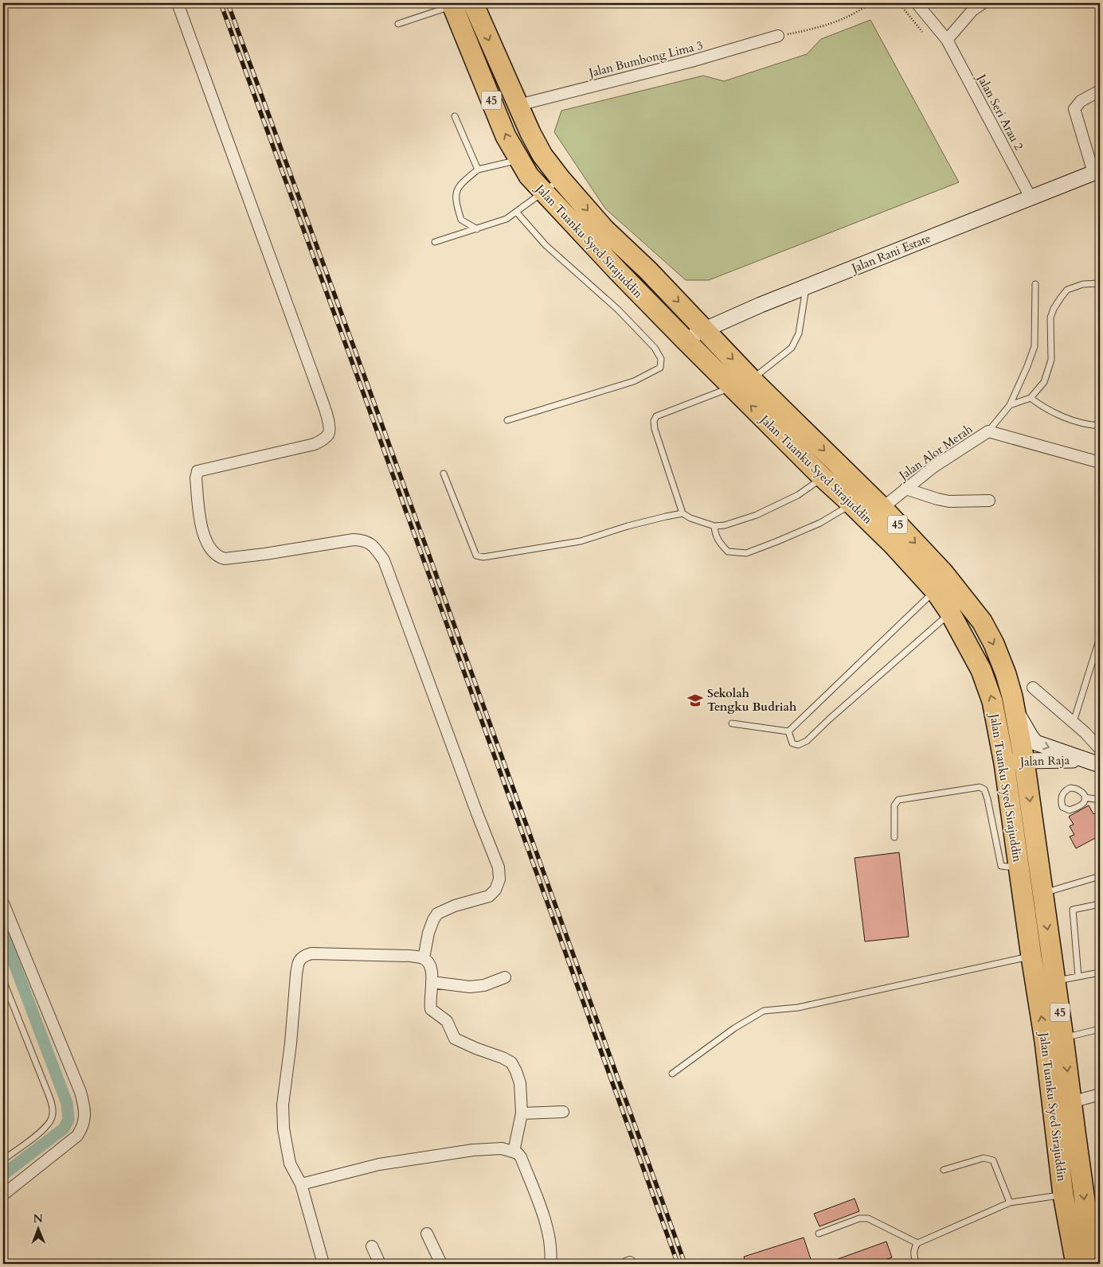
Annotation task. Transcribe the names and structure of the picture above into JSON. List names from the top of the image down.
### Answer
{
  "streets": {
    "highway": ["45", "Jalan Tuanku Syed Sirajuddin"],
    "street": [
      "Jalan Bumbong Lima 3",
      "Jalan Seri Arau 2",
      "Jalan Rani Estate",
      "Jalan Alor Merah",
      "Jalan Raja"
    ]
  },
  "crossings": [
    ["Jalan Bumbong Lima 3", "Jalan Tuanku Syed Sirajuddin"],
    ["Jalan Seri Arau 2", "Jalan Rani Estate"],
    ["Jalan Tuanku Syed Sirajuddin", "Jalan Rani Estate"],
    ["Jalan Tuanku Syed Sirajuddin", "Jalan Alor Merah"],
    ["Jalan Tuanku Syed Sirajuddin", "Jalan Raja"]
  ],
  "places": {
    "school or university": ["Sekolah Tengku Budriah"]
  },
  "north": "top"
}
